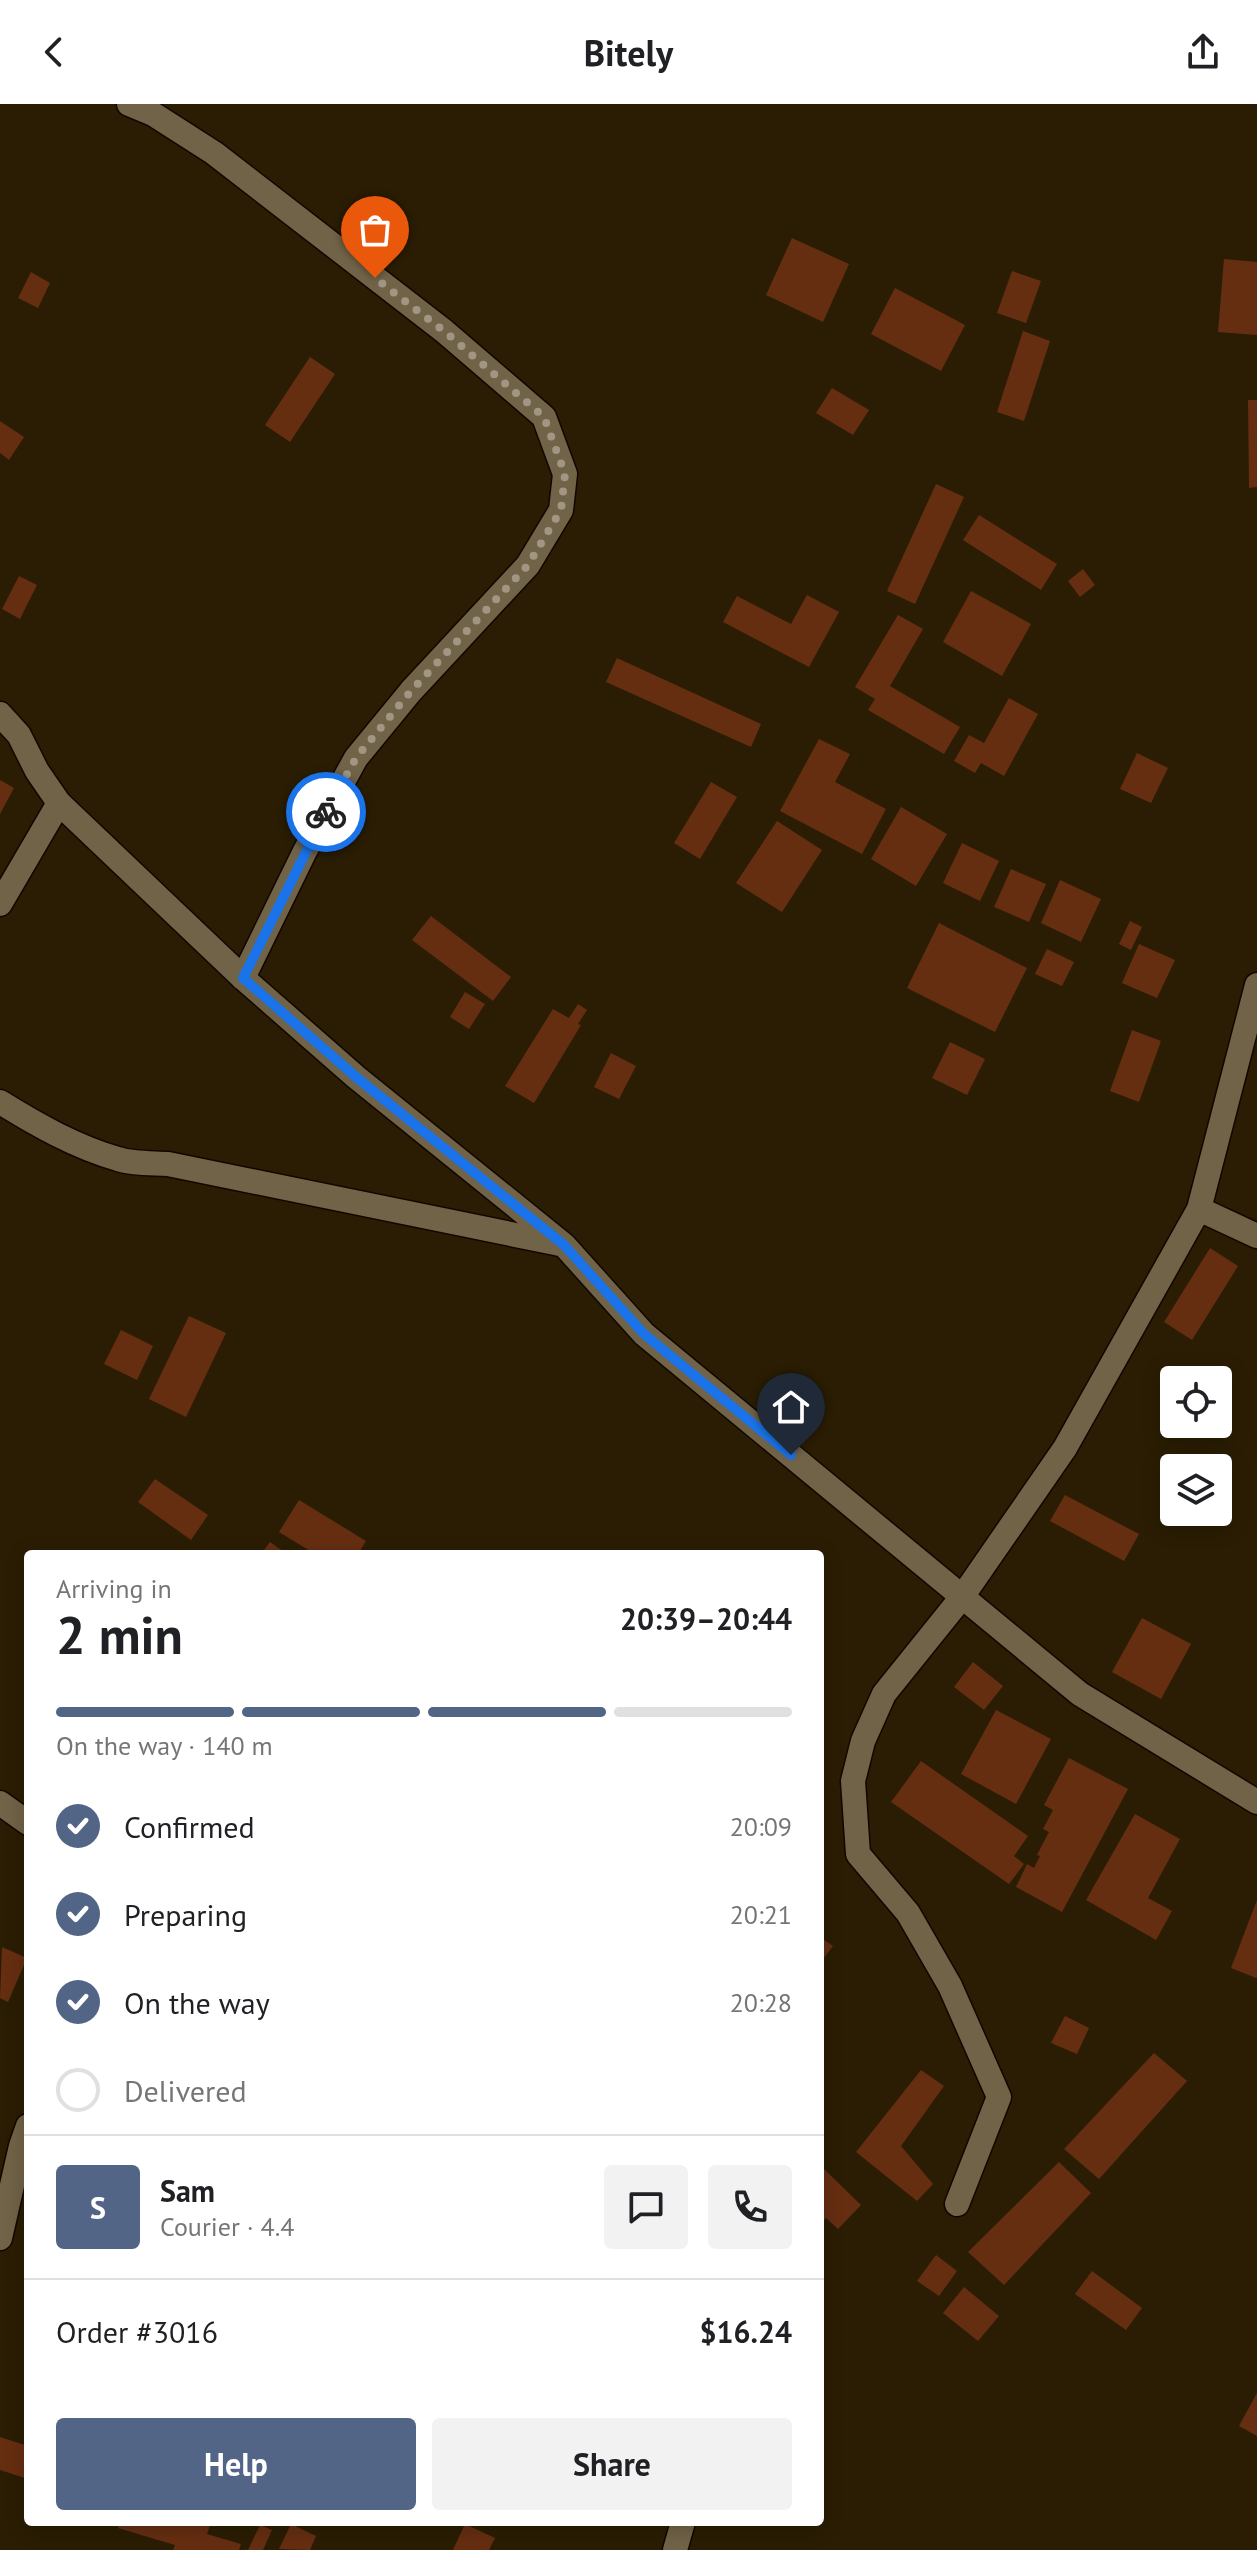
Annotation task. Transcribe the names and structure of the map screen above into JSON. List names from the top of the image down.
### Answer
{
  "page": {
    "header": "Bitely",
    "heading": ["2 min", "Arriving in", "20:39–20:44"],
    "panel": [
      "Sam",
      "Courier · 4.4",
      "Order #3016",
      "$16.24"
    ],
    "bar": "On the way · 140 m",
    "list": [
      ["Confirmed", "20:09"],
      ["Preparing", "20:21"],
      ["On the way", "20:28"],
      "Delivered"
    ],
    "round": "S",
    "buttons": ["Help", "Share"]
  }
}
